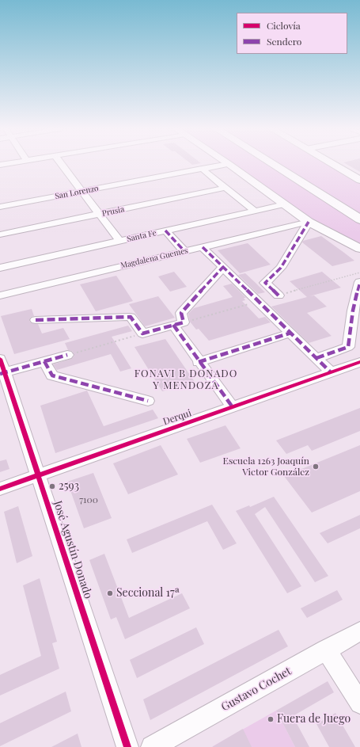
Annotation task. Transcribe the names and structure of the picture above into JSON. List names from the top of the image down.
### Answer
{
  "streets": {
    "street": [
      "San Lorenzo",
      "Prusia",
      "Santa Fe",
      "Magdalena Guemes",
      "Derqui",
      "José Agustín Donado",
      "Gustavo Cochet"
    ]
  },
  "crossings": [
    ["Derqui", "José Agustín Donado"]
  ],
  "districts": ["FONAVI B DONADO Y MENDOZA"],
  "places": [
    "Escuela 1263 Joaquín Victor González",
    "2593",
    "Seccional 17ª",
    "Fuera de Juego"
  ],
  "house_numbers": ["7100"],
  "legend": ["Ciclovía", "Sendero"]
}
